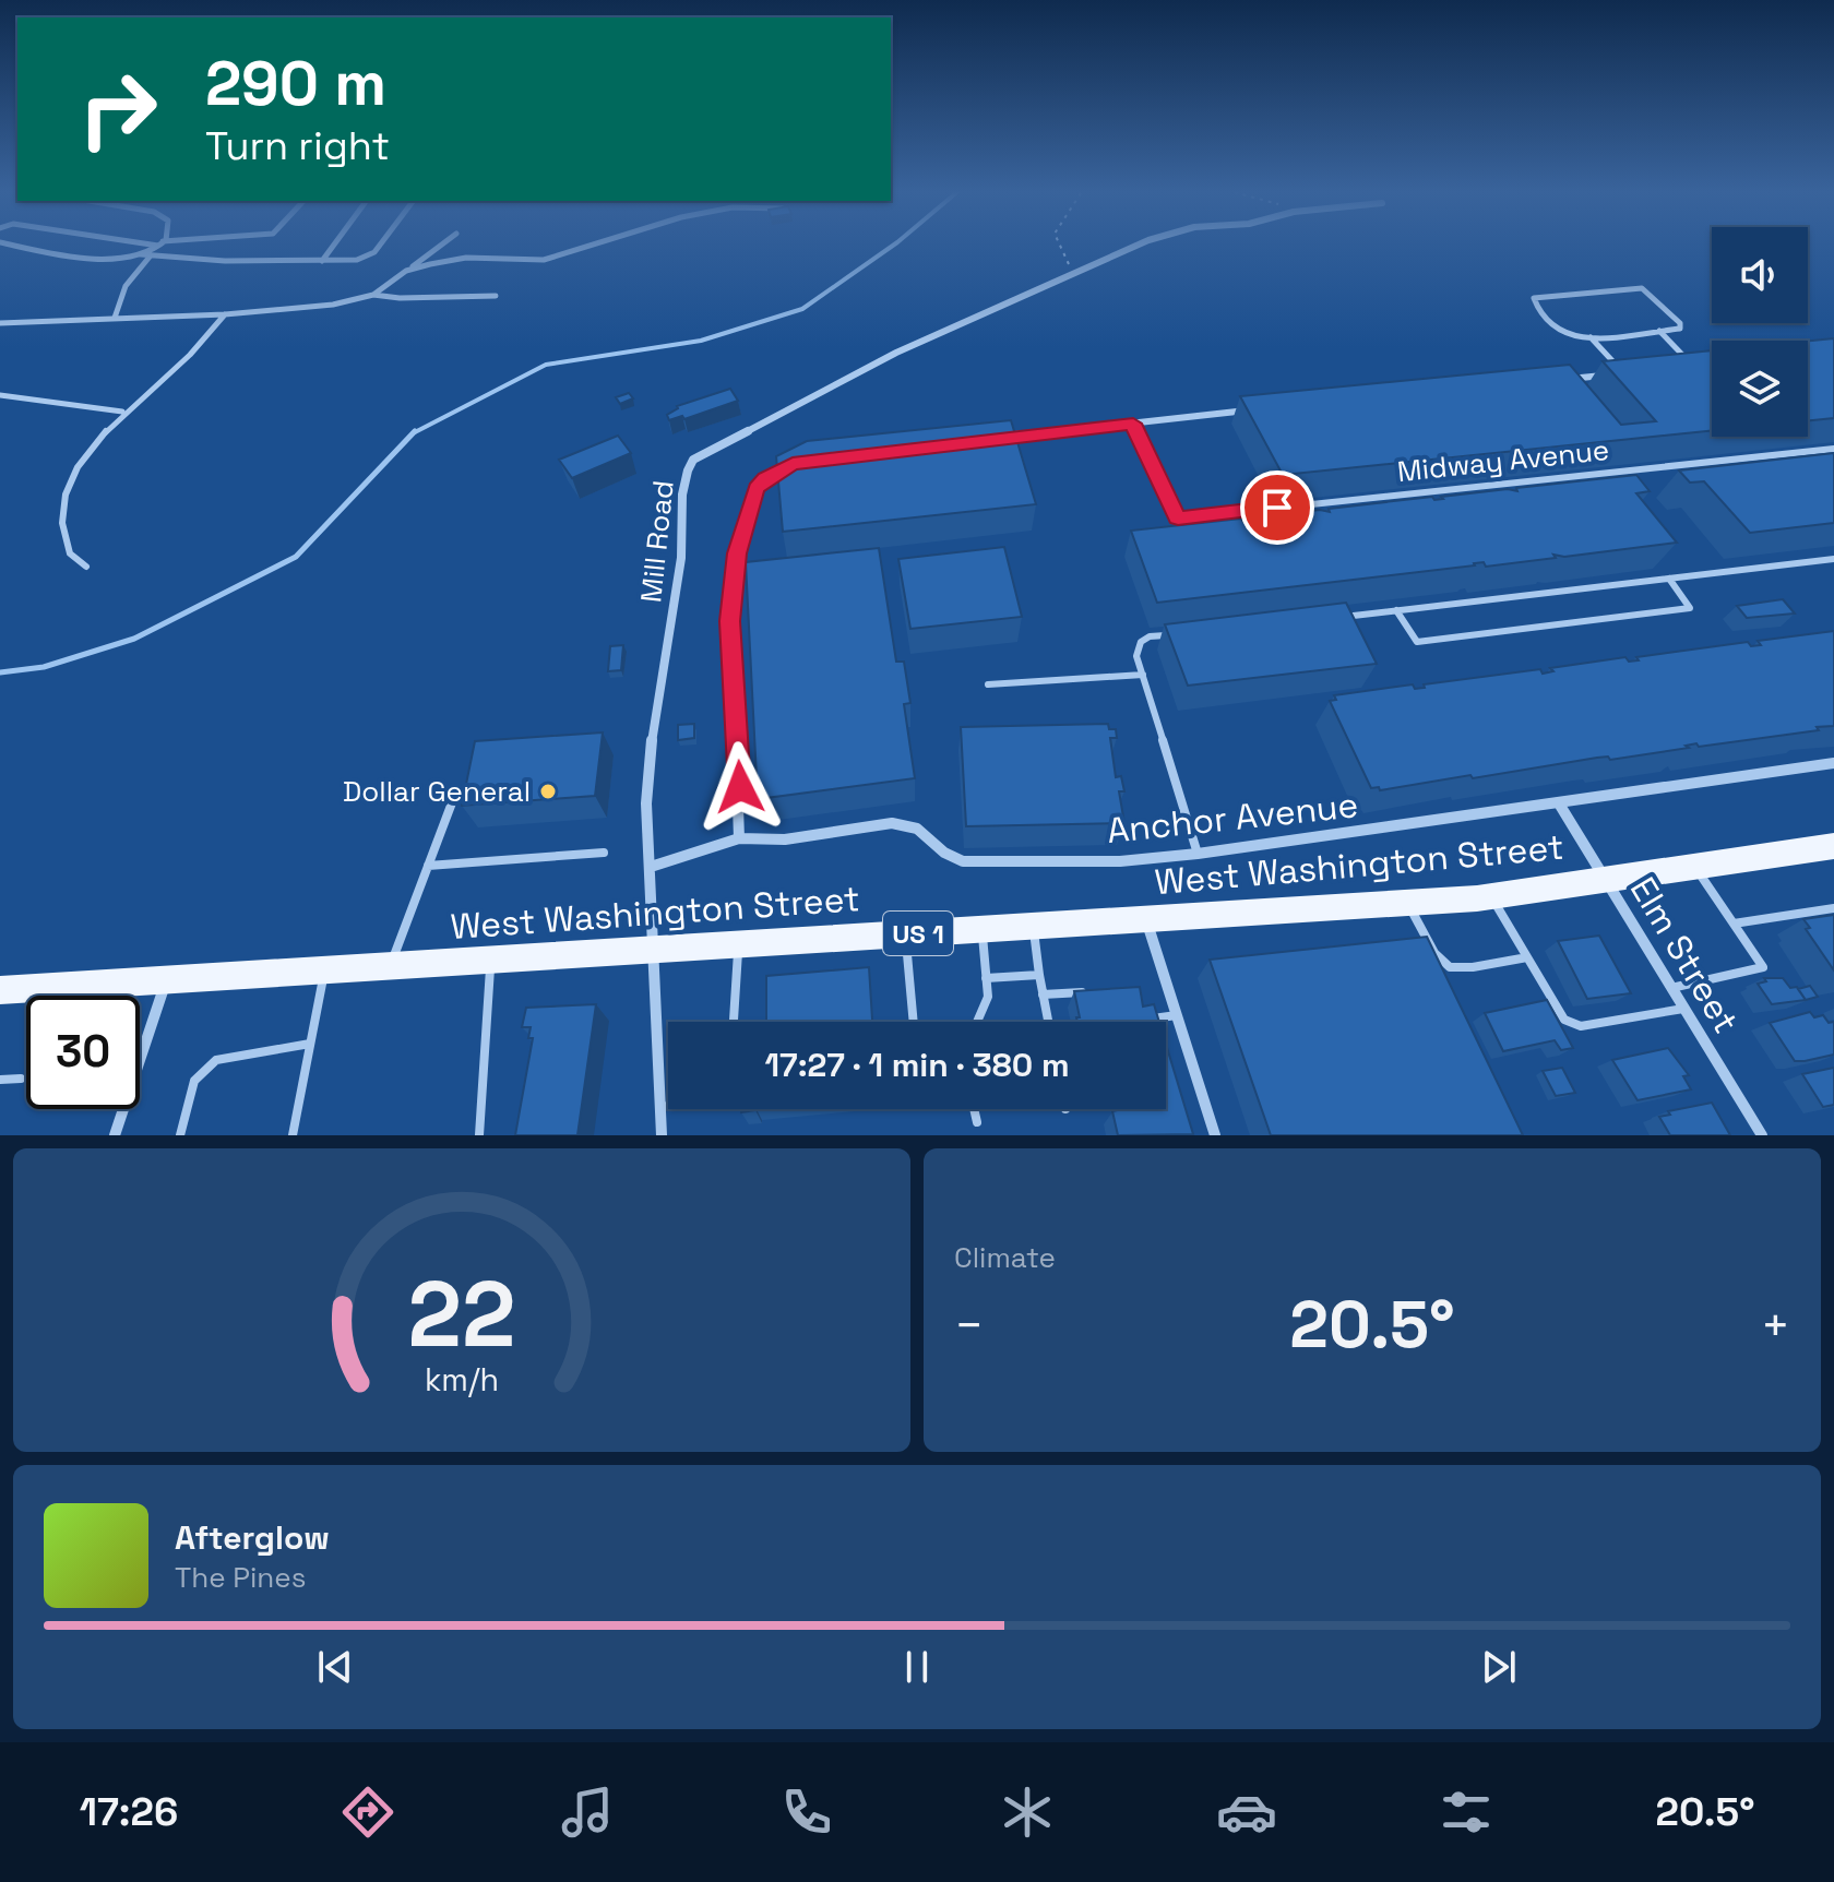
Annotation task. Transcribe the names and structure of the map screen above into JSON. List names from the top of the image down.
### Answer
{
  "streets": {
    "main road": ["West Washington Street", "US 1"],
    "street": ["Mill Road", "Anchor Avenue", "Elm Street"],
    "lane": ["Midway Avenue"]
  },
  "crossings": [
    ["Mill Road", "Anchor Avenue"],
    ["Mill Road", "West Washington Street"],
    ["Anchor Avenue", "Elm Street"],
    ["West Washington Street", "Elm Street"]
  ],
  "places": ["Dollar General"],
  "page": {
    "turn": ["290 m", "Turn right"],
    "limit": "30",
    "trip": "17:27 · 1 min · 380 m",
    "tile": "Climate",
    "heat": ["−", "20.5°", "+"],
    "song": ["Afterglow", "The Pines"],
    "tabs": ["17:26", "20.5°"],
    "gauge": ["22", "km/h"]
  }
}
